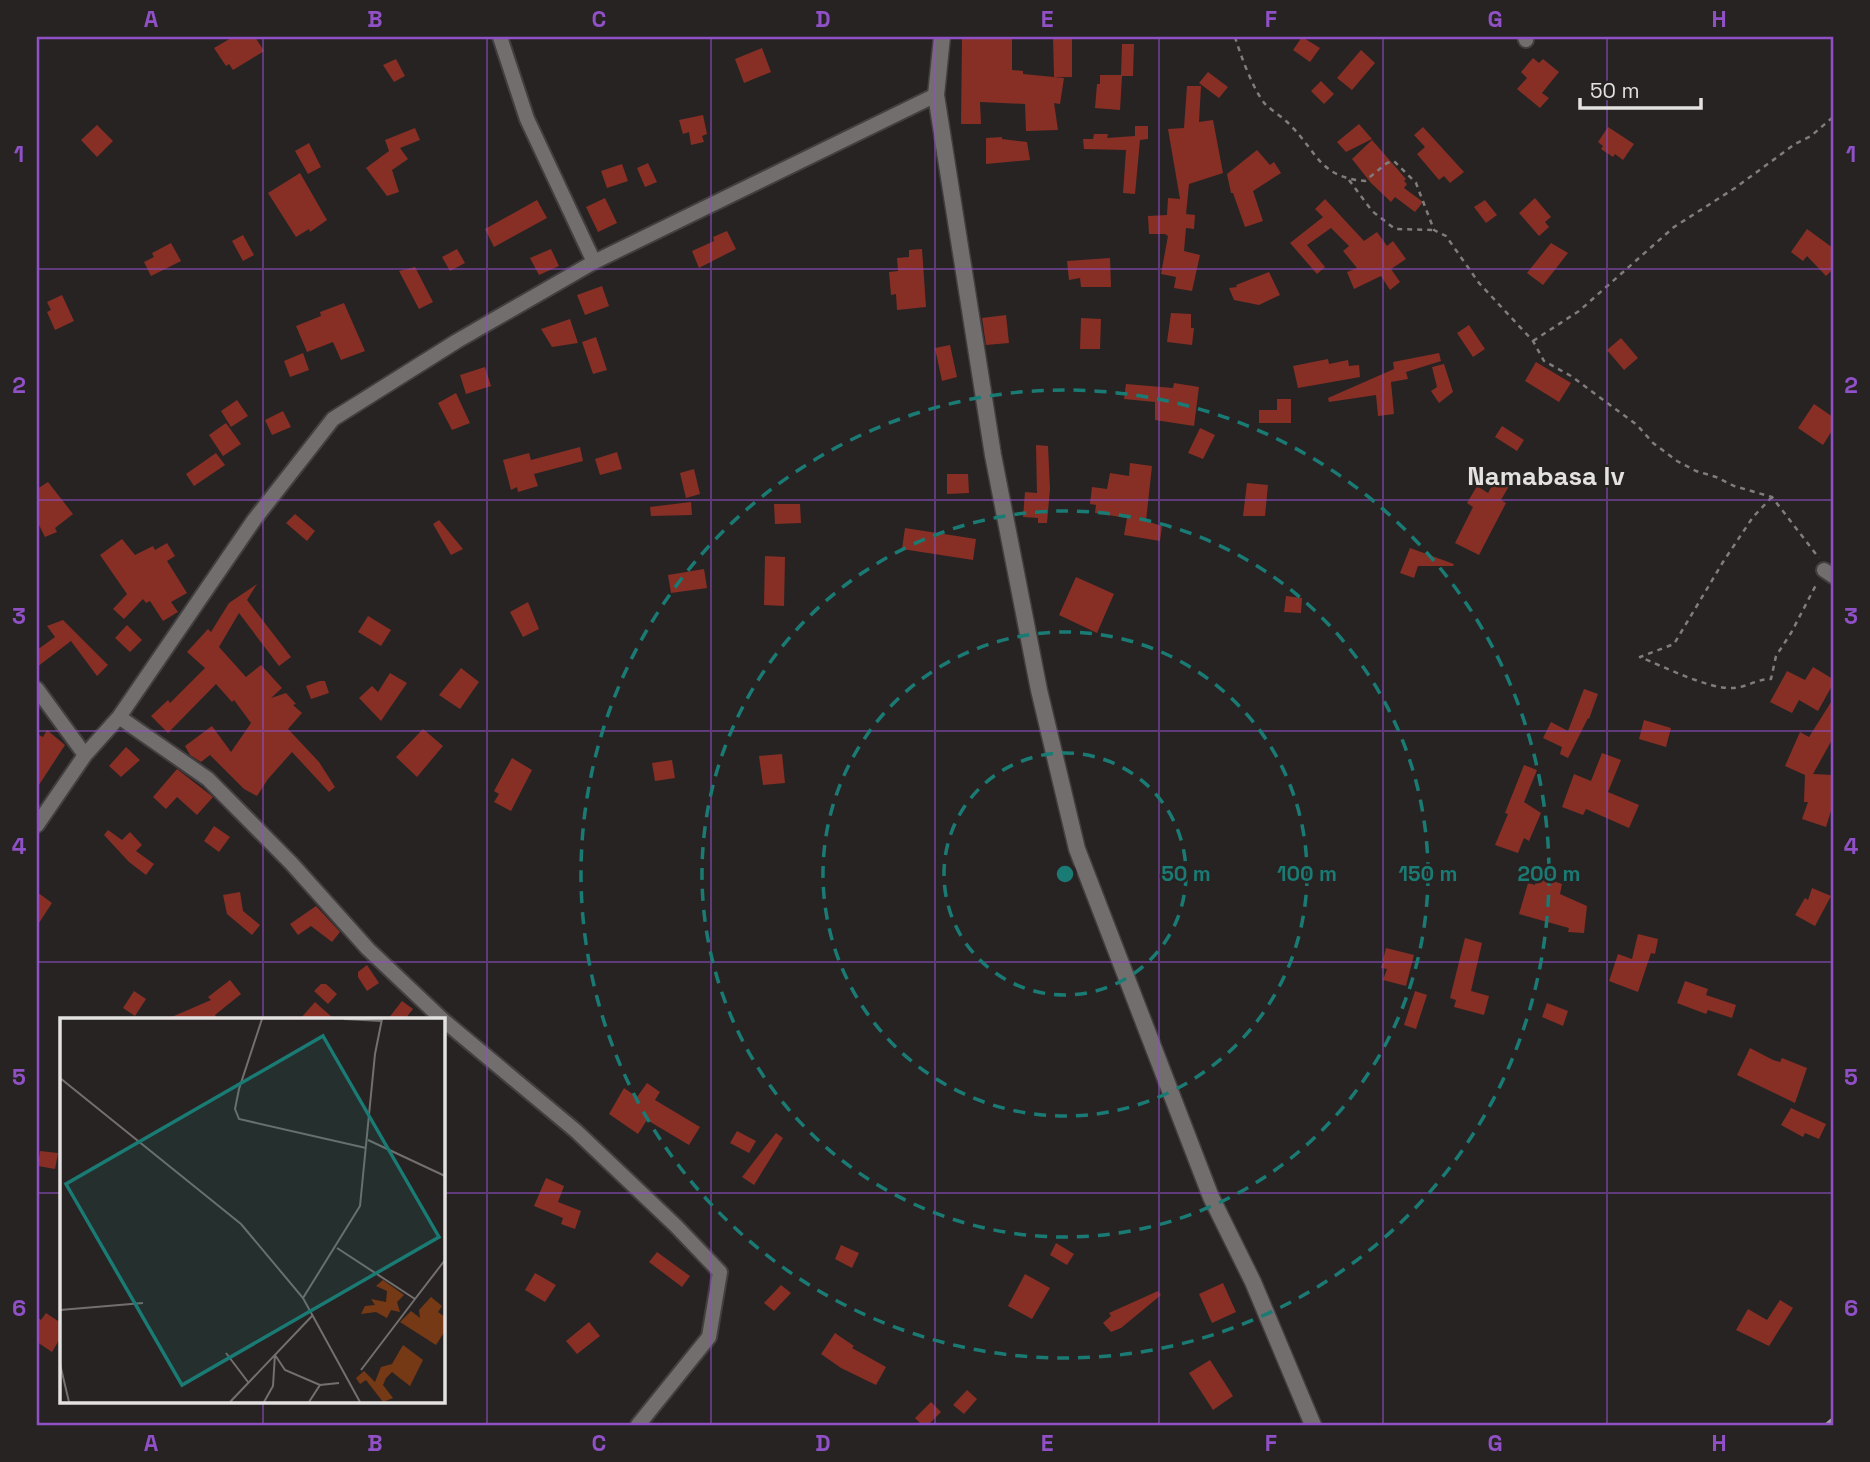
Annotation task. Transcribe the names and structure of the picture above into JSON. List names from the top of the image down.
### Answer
{
  "districts": ["Namabasa Iv"],
  "scale_bar": "50 m",
  "grid": {
    "columns": [
      "A",
      "B",
      "C",
      "D",
      "E",
      "F",
      "G",
      "H"
    ],
    "rows": [
      "1",
      "2",
      "3",
      "4",
      "5",
      "6"
    ]
  },
  "rings": [
    "50 m",
    "100 m",
    "150 m",
    "200 m"
  ]
}
